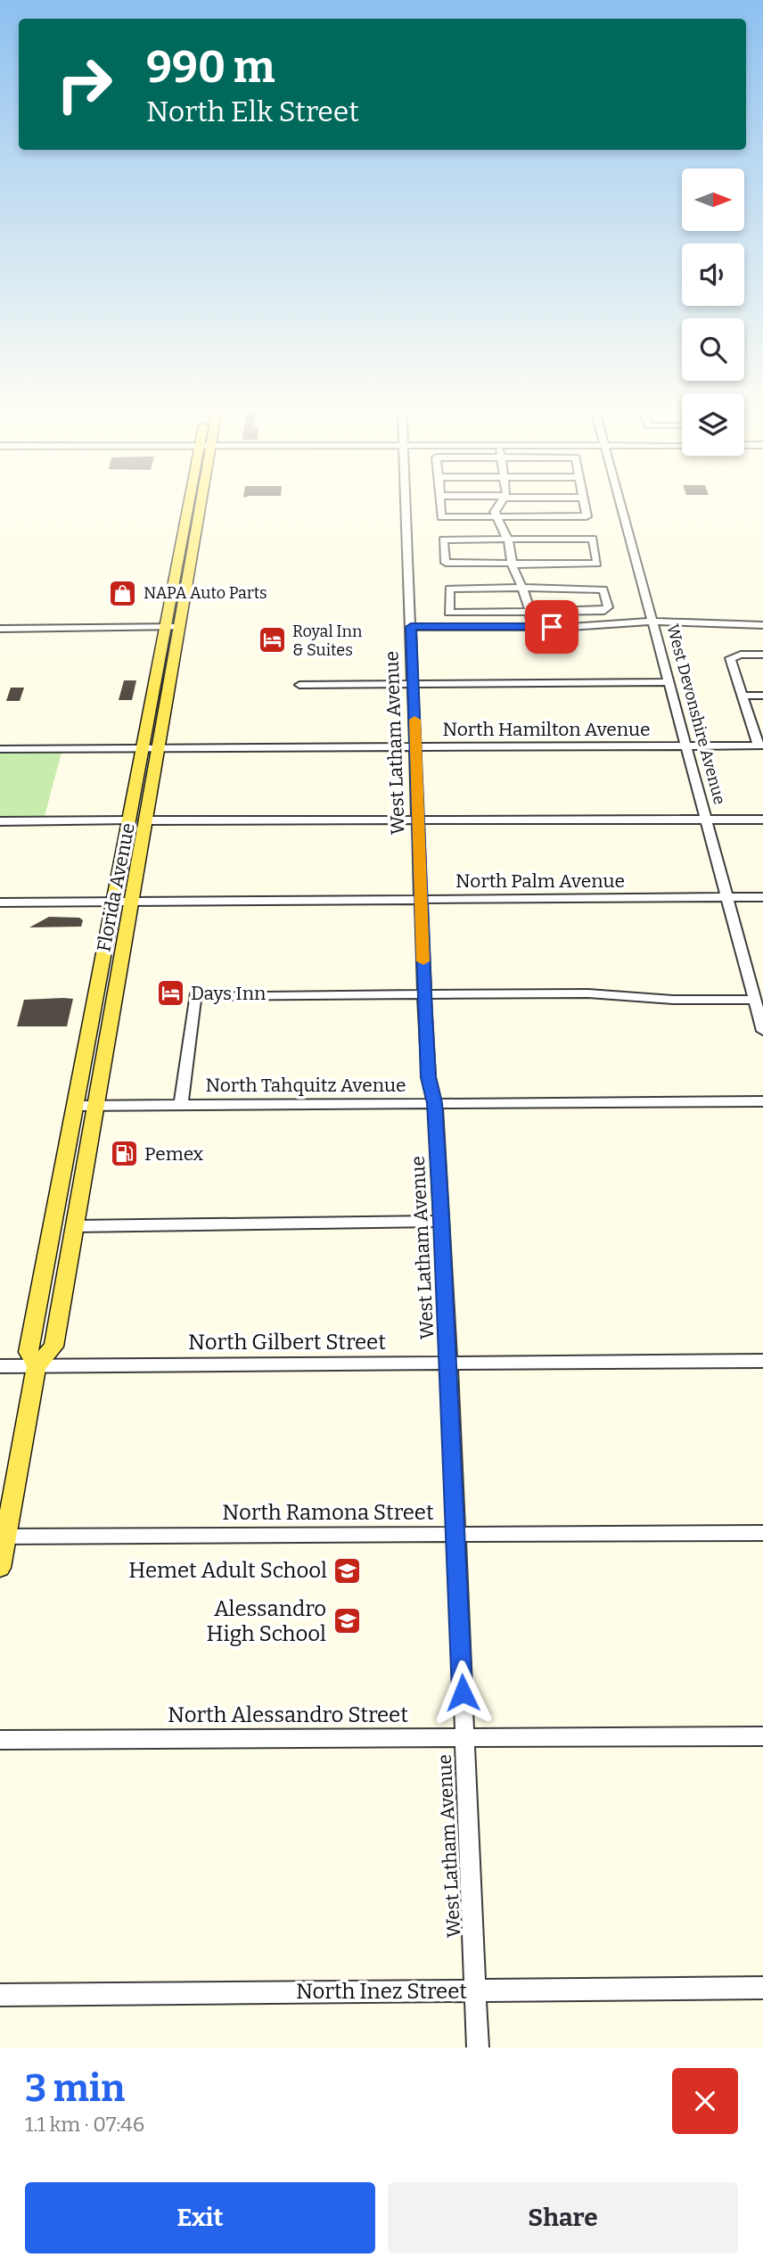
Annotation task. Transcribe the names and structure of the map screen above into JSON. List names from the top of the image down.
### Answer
{
  "streets": {
    "main road": ["Florida Avenue"],
    "street": [
      "West Devonshire Avenue",
      "North Hamilton Avenue",
      "West Latham Avenue",
      "North Palm Avenue",
      "North Tahquitz Avenue",
      "North Gilbert Street",
      "North Ramona Street",
      "North Alessandro Street",
      "North Inez Street"
    ]
  },
  "crossings": [
    ["West Devonshire Avenue", "North Hamilton Avenue"],
    ["West Devonshire Avenue", "North Palm Avenue"],
    ["North Hamilton Avenue", "West Latham Avenue"],
    ["North Hamilton Avenue", "Florida Avenue"],
    ["West Latham Avenue", "North Palm Avenue"],
    ["West Latham Avenue", "North Tahquitz Avenue"],
    ["West Latham Avenue", "North Gilbert Street"],
    ["West Latham Avenue", "North Ramona Street"],
    ["West Latham Avenue", "North Alessandro Street"],
    ["West Latham Avenue", "North Inez Street"],
    ["North Palm Avenue", "Florida Avenue"],
    ["Florida Avenue", "North Tahquitz Avenue"],
    ["Florida Avenue", "North Gilbert Street"],
    ["Florida Avenue", "North Ramona Street"]
  ],
  "places": {
    "shop": ["NAPA Auto Parts"],
    "hotel": ["Royal Inn & Suites", "Days Inn"],
    "fuel station": ["Pemex"],
    "school or university": ["Hemet Adult School", "Alessandro High School"]
  },
  "north": "right",
  "page": {
    "turn": ["990 m", "North Elk Street"],
    "heading": ["3 min", "1.1 km · 07:46"],
    "buttons": ["Exit", "Share"]
  }
}
